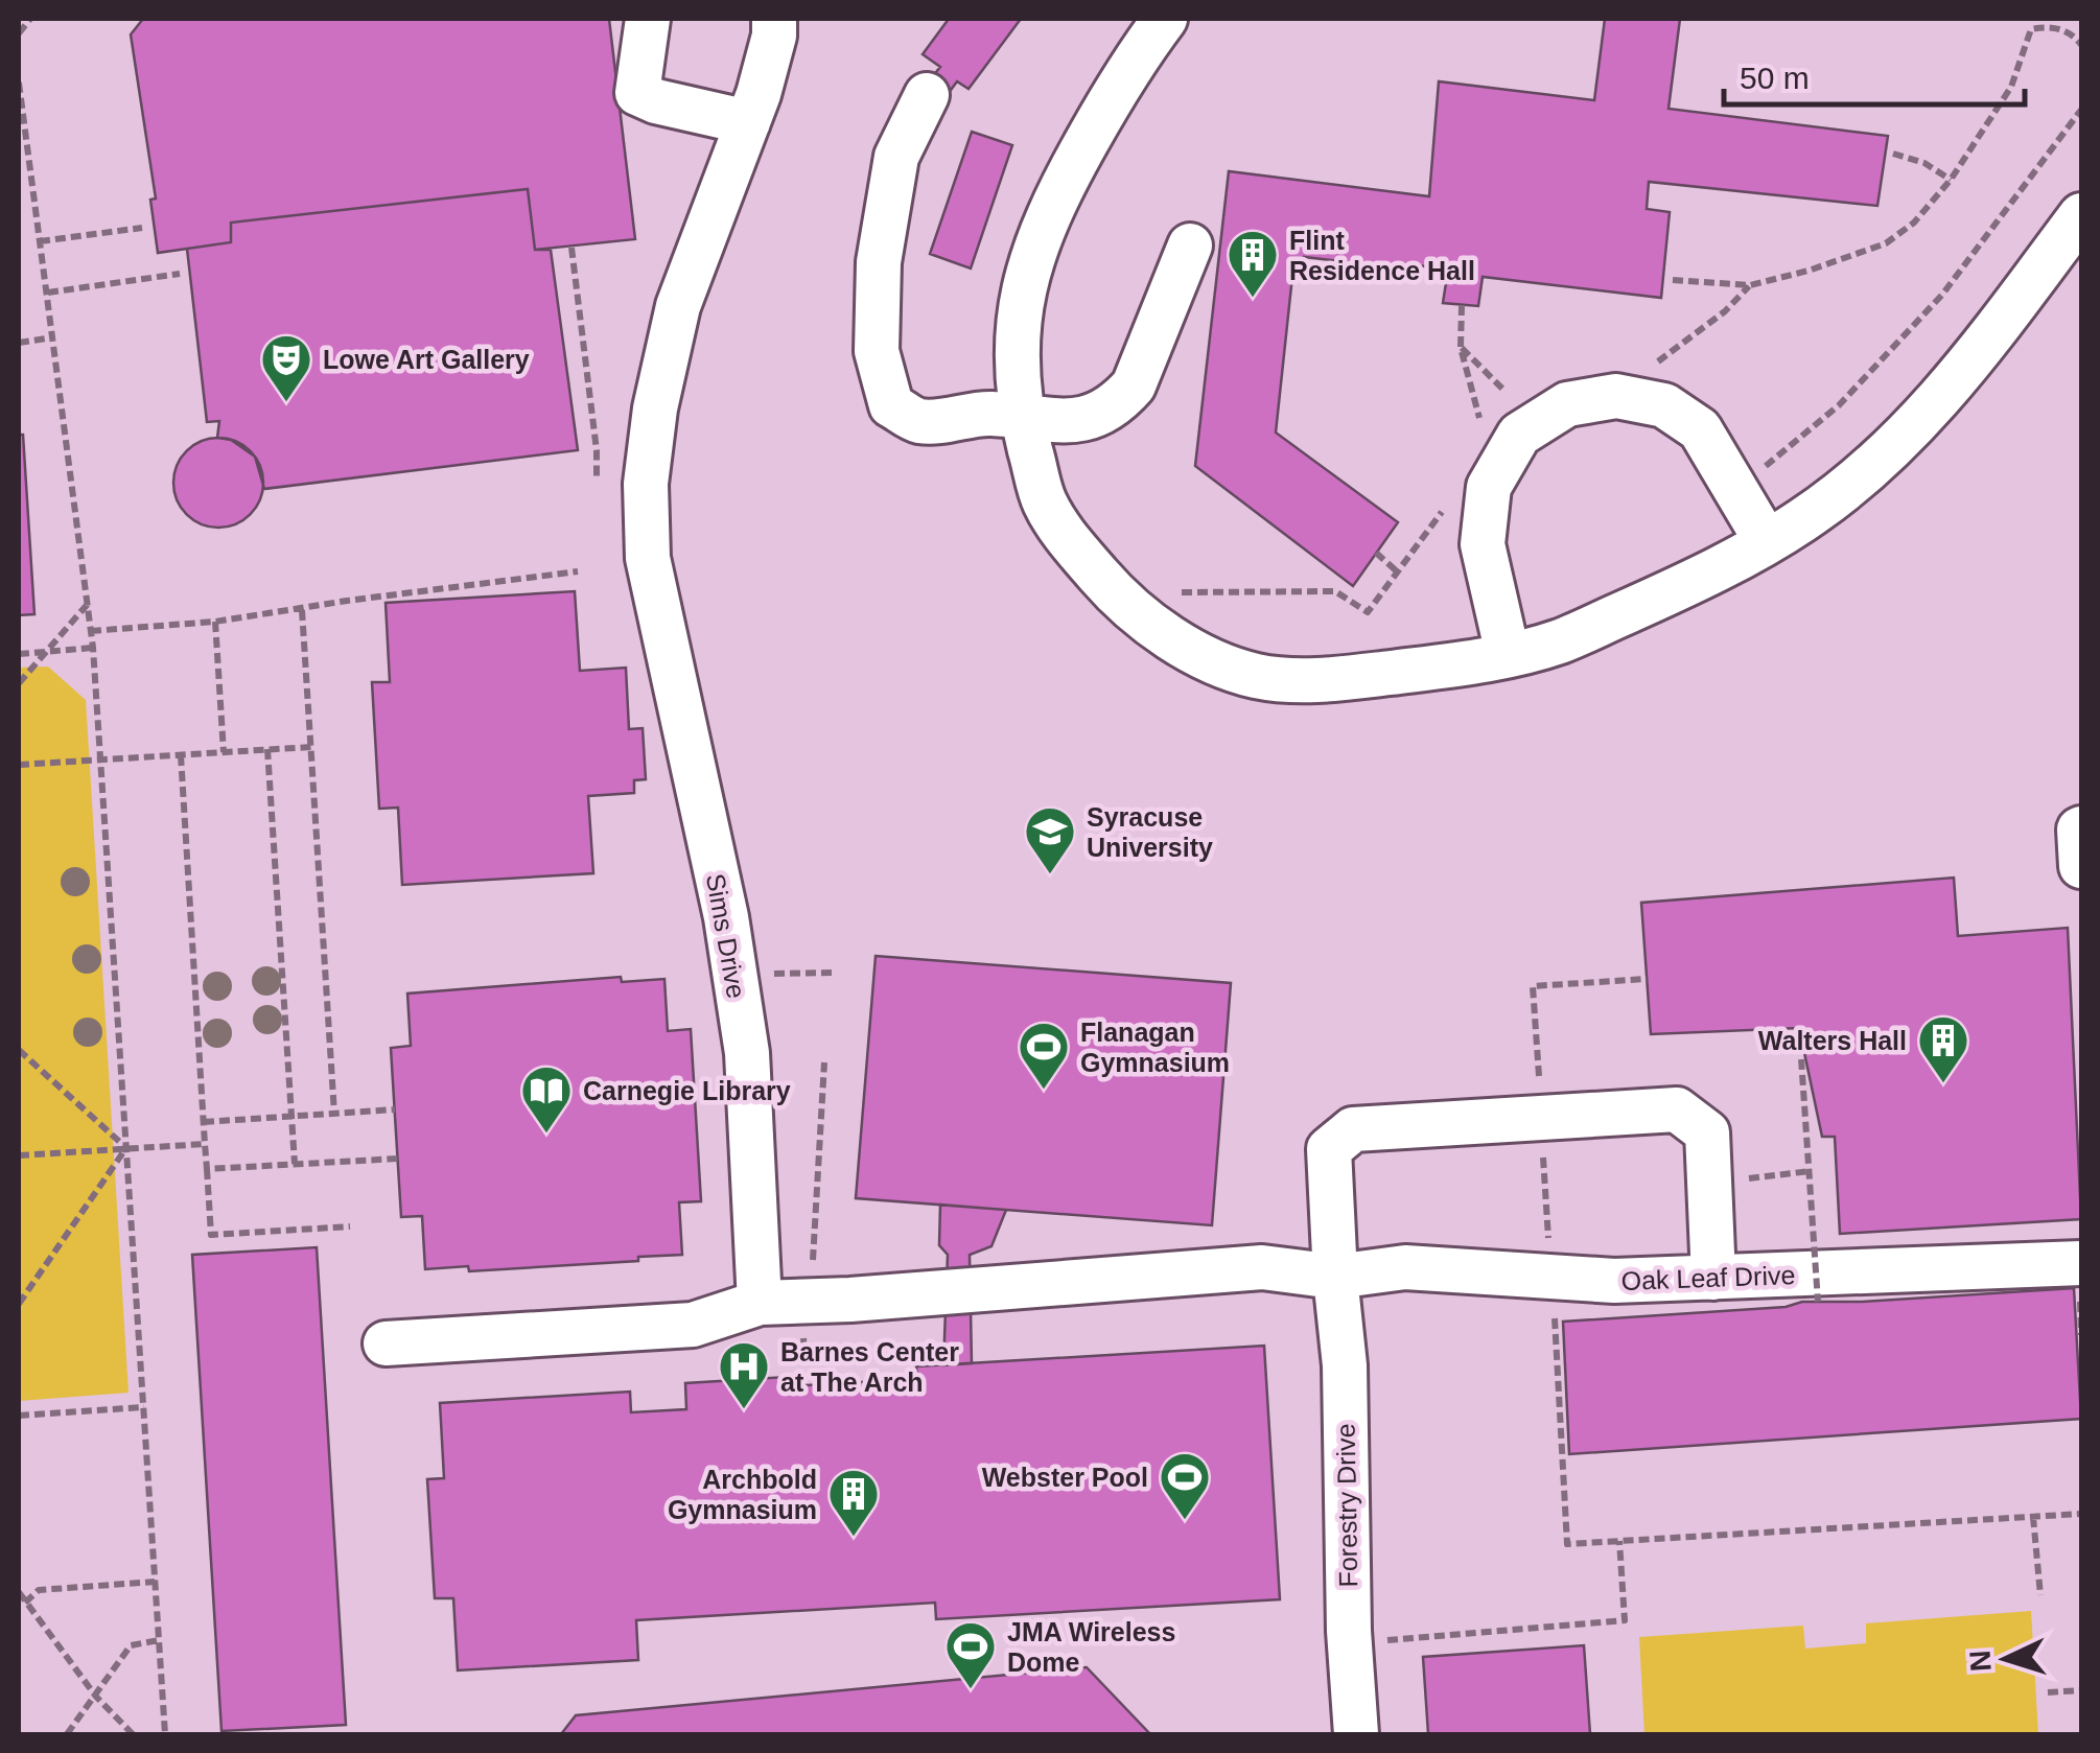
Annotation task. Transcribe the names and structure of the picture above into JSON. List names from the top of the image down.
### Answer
{
  "streets": {
    "street": ["Sims Drive", "Oak Leaf Drive", "Forestry Drive"]
  },
  "crossings": [
    ["Oak Leaf Drive", "Forestry Drive"]
  ],
  "places": {
    "building": ["Flint Residence Hall", "Walters Hall", "Archbold Gymnasium"],
    "theatre": ["Lowe Art Gallery"],
    "school or university": ["Syracuse University"],
    "sports": ["Flanagan Gymnasium", "Webster Pool", "JMA Wireless Dome"],
    "library": ["Carnegie Library"],
    "hospital": ["Barnes Center at The Arch"]
  },
  "scale_bar": "50 m",
  "north": "left"
}
